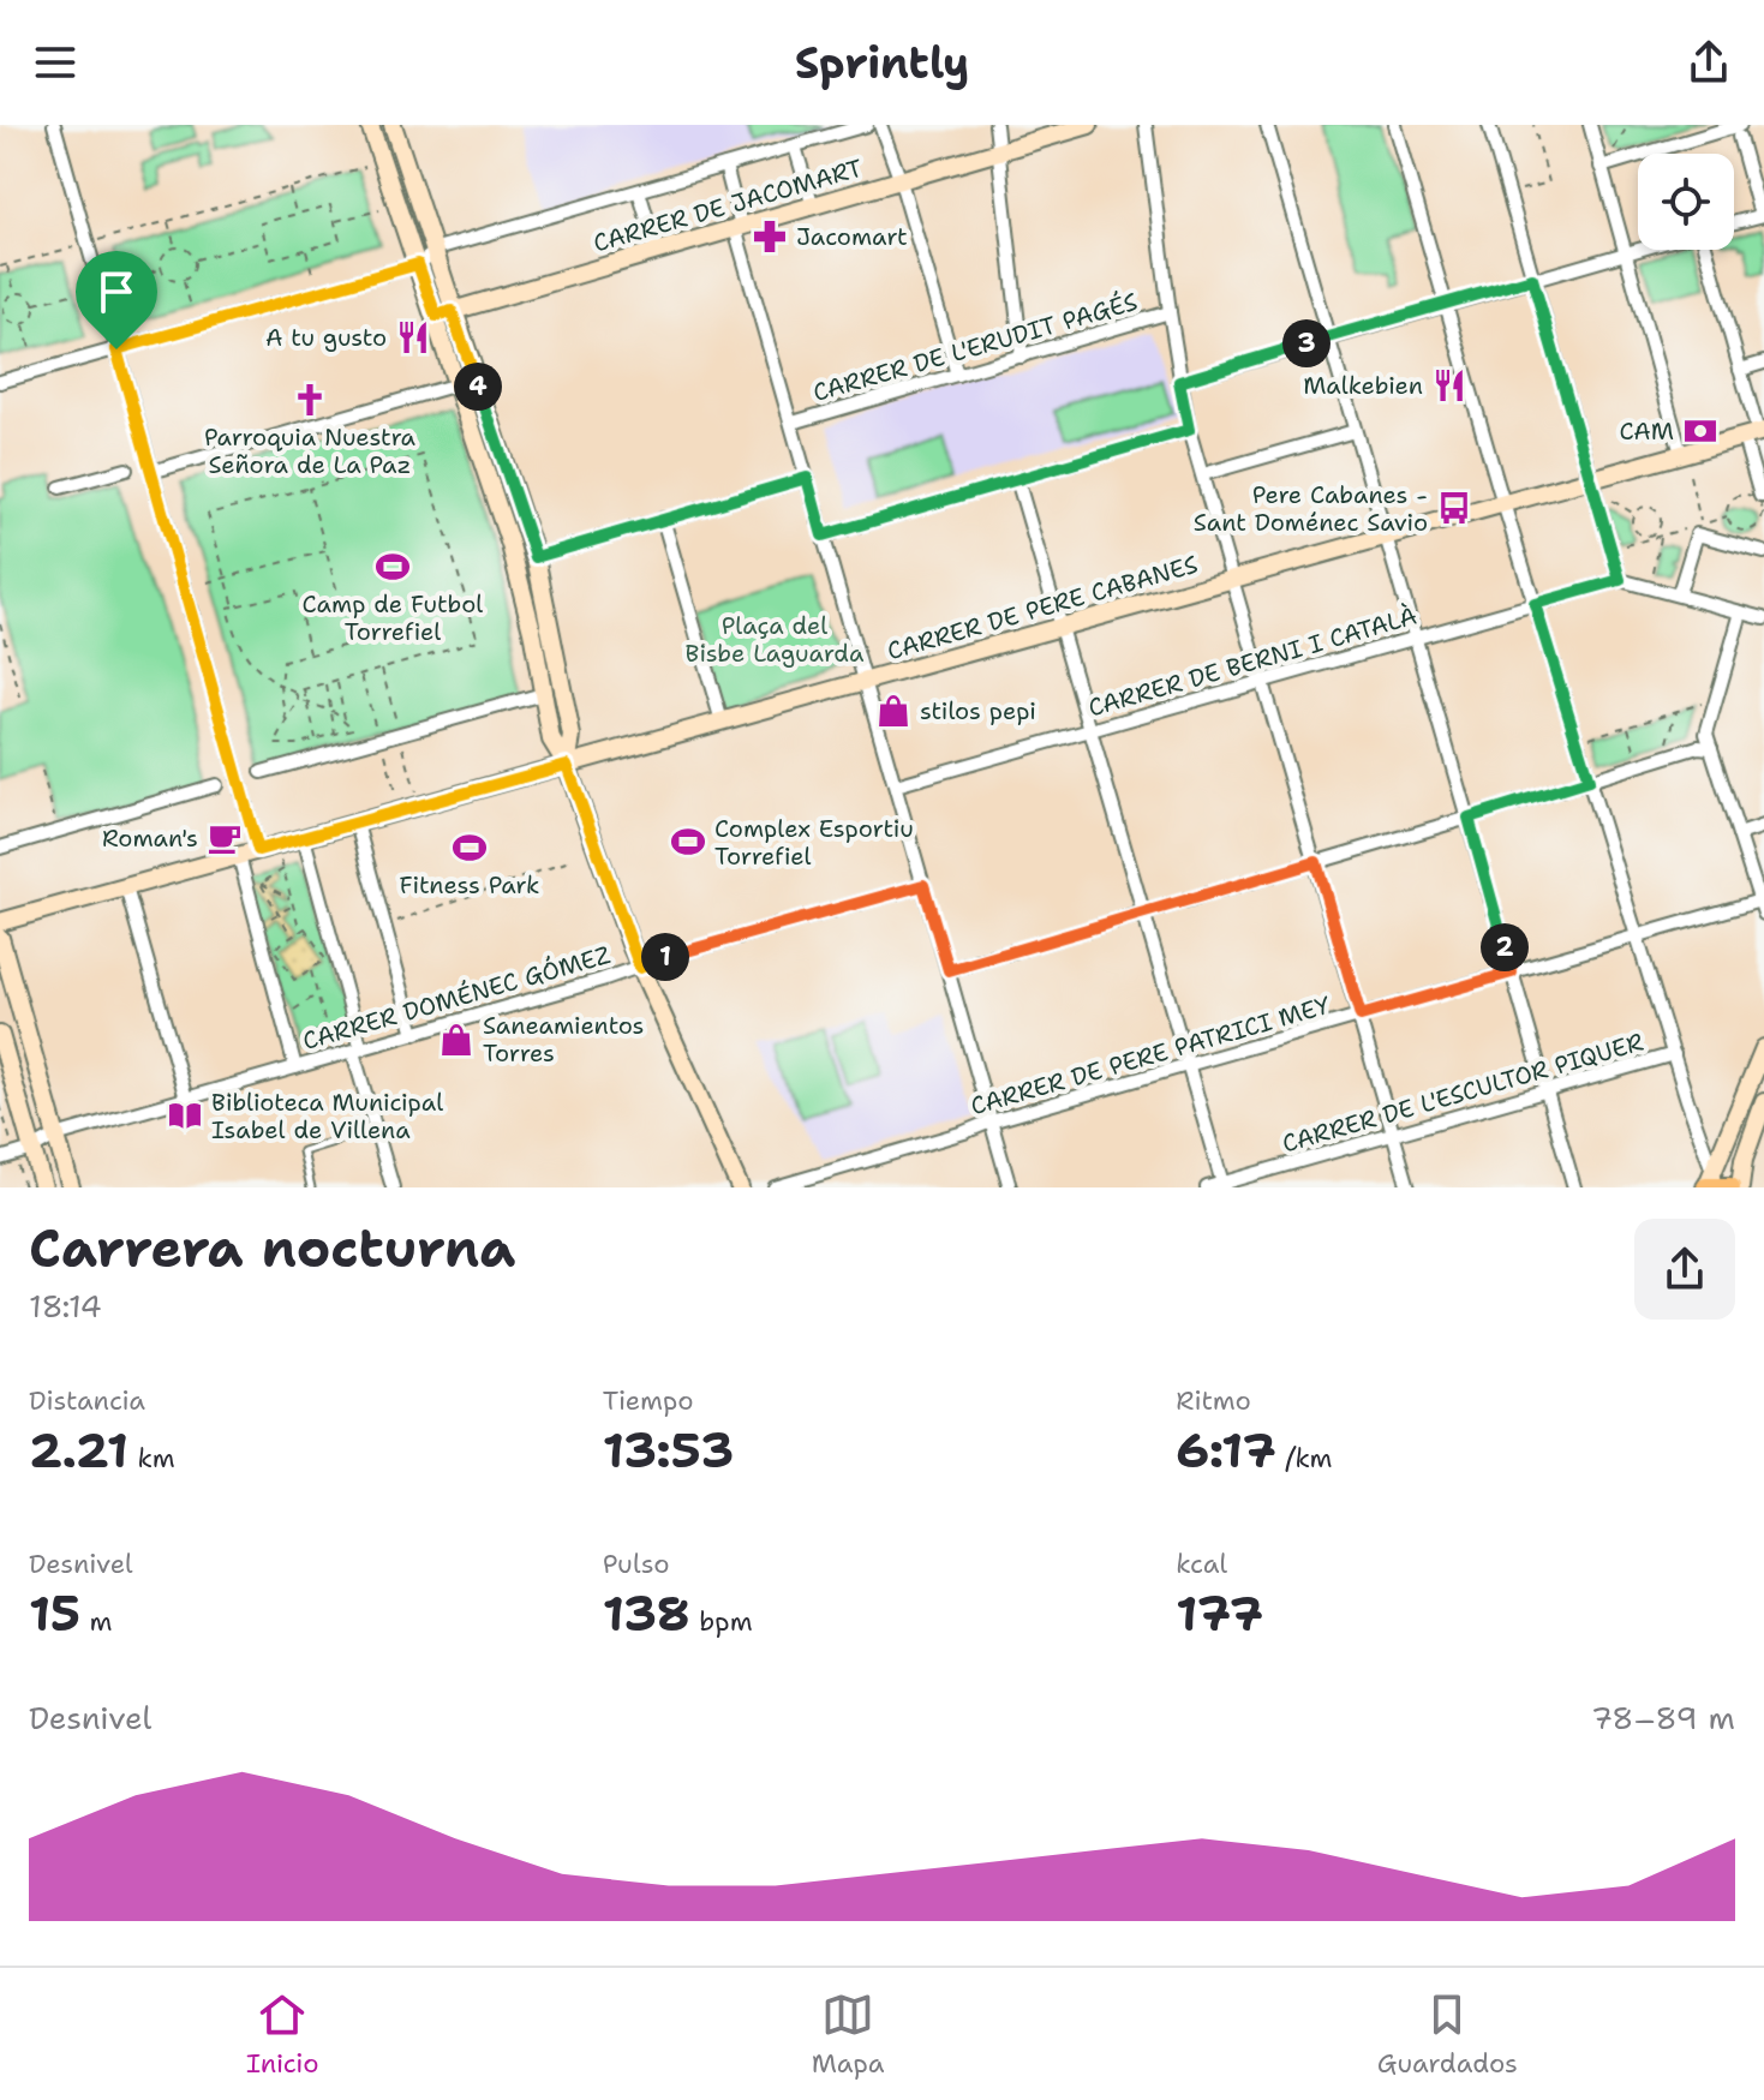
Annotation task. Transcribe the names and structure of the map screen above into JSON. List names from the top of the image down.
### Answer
{
  "streets": {
    "street": [
      "CARRER DE JACOMART",
      "CARRER DE L'ERUDIT PAGÉS",
      "CARRER DE PERE CABANES",
      "CARRER DE BERNI I CATALÀ",
      "CARRER DOMÉNEC GÓMEZ",
      "CARRER DE PERE PATRICI MEY",
      "CARRER DE L'ESCULTOR PIQUER"
    ]
  },
  "parks": ["Plaça del Bisbe Laguarda"],
  "places": {
    "pharmacy": ["Jacomart"],
    "restaurant": ["A tu gusto", "Malkebien"],
    "church": ["Parroquia Nuestra Señora de La Paz"],
    "bank": ["CAM"],
    "bus stop": ["Pere Cabanes - Sant Doménec Savio"],
    "sports": ["Camp de Futbol Torrefiel", "Complex Esportiu Torrefiel", "Fitness Park"],
    "shop": ["stilos pepi", "Saneamientos Torres"],
    "cafe": ["Roman's"],
    "library": ["Biblioteca Municipal Isabel de Villena"]
  },
  "page": {
    "header": "Sprintly",
    "pins": [
      "3",
      "4",
      "2",
      "1"
    ],
    "heading": ["Carrera nocturna", "18:14"],
    "stats": [
      ["Distancia", "2.21 km"],
      ["Tiempo", "13:53"],
      ["Ritmo", "6:17 /km"],
      ["Desnivel", "15 m"],
      ["Pulso", "138 bpm"],
      ["kcal", "177"]
    ],
    "chart": ["Desnivel", "78–89 m"],
    "tabs": ["Inicio", "Mapa", "Guardados"]
  }
}
